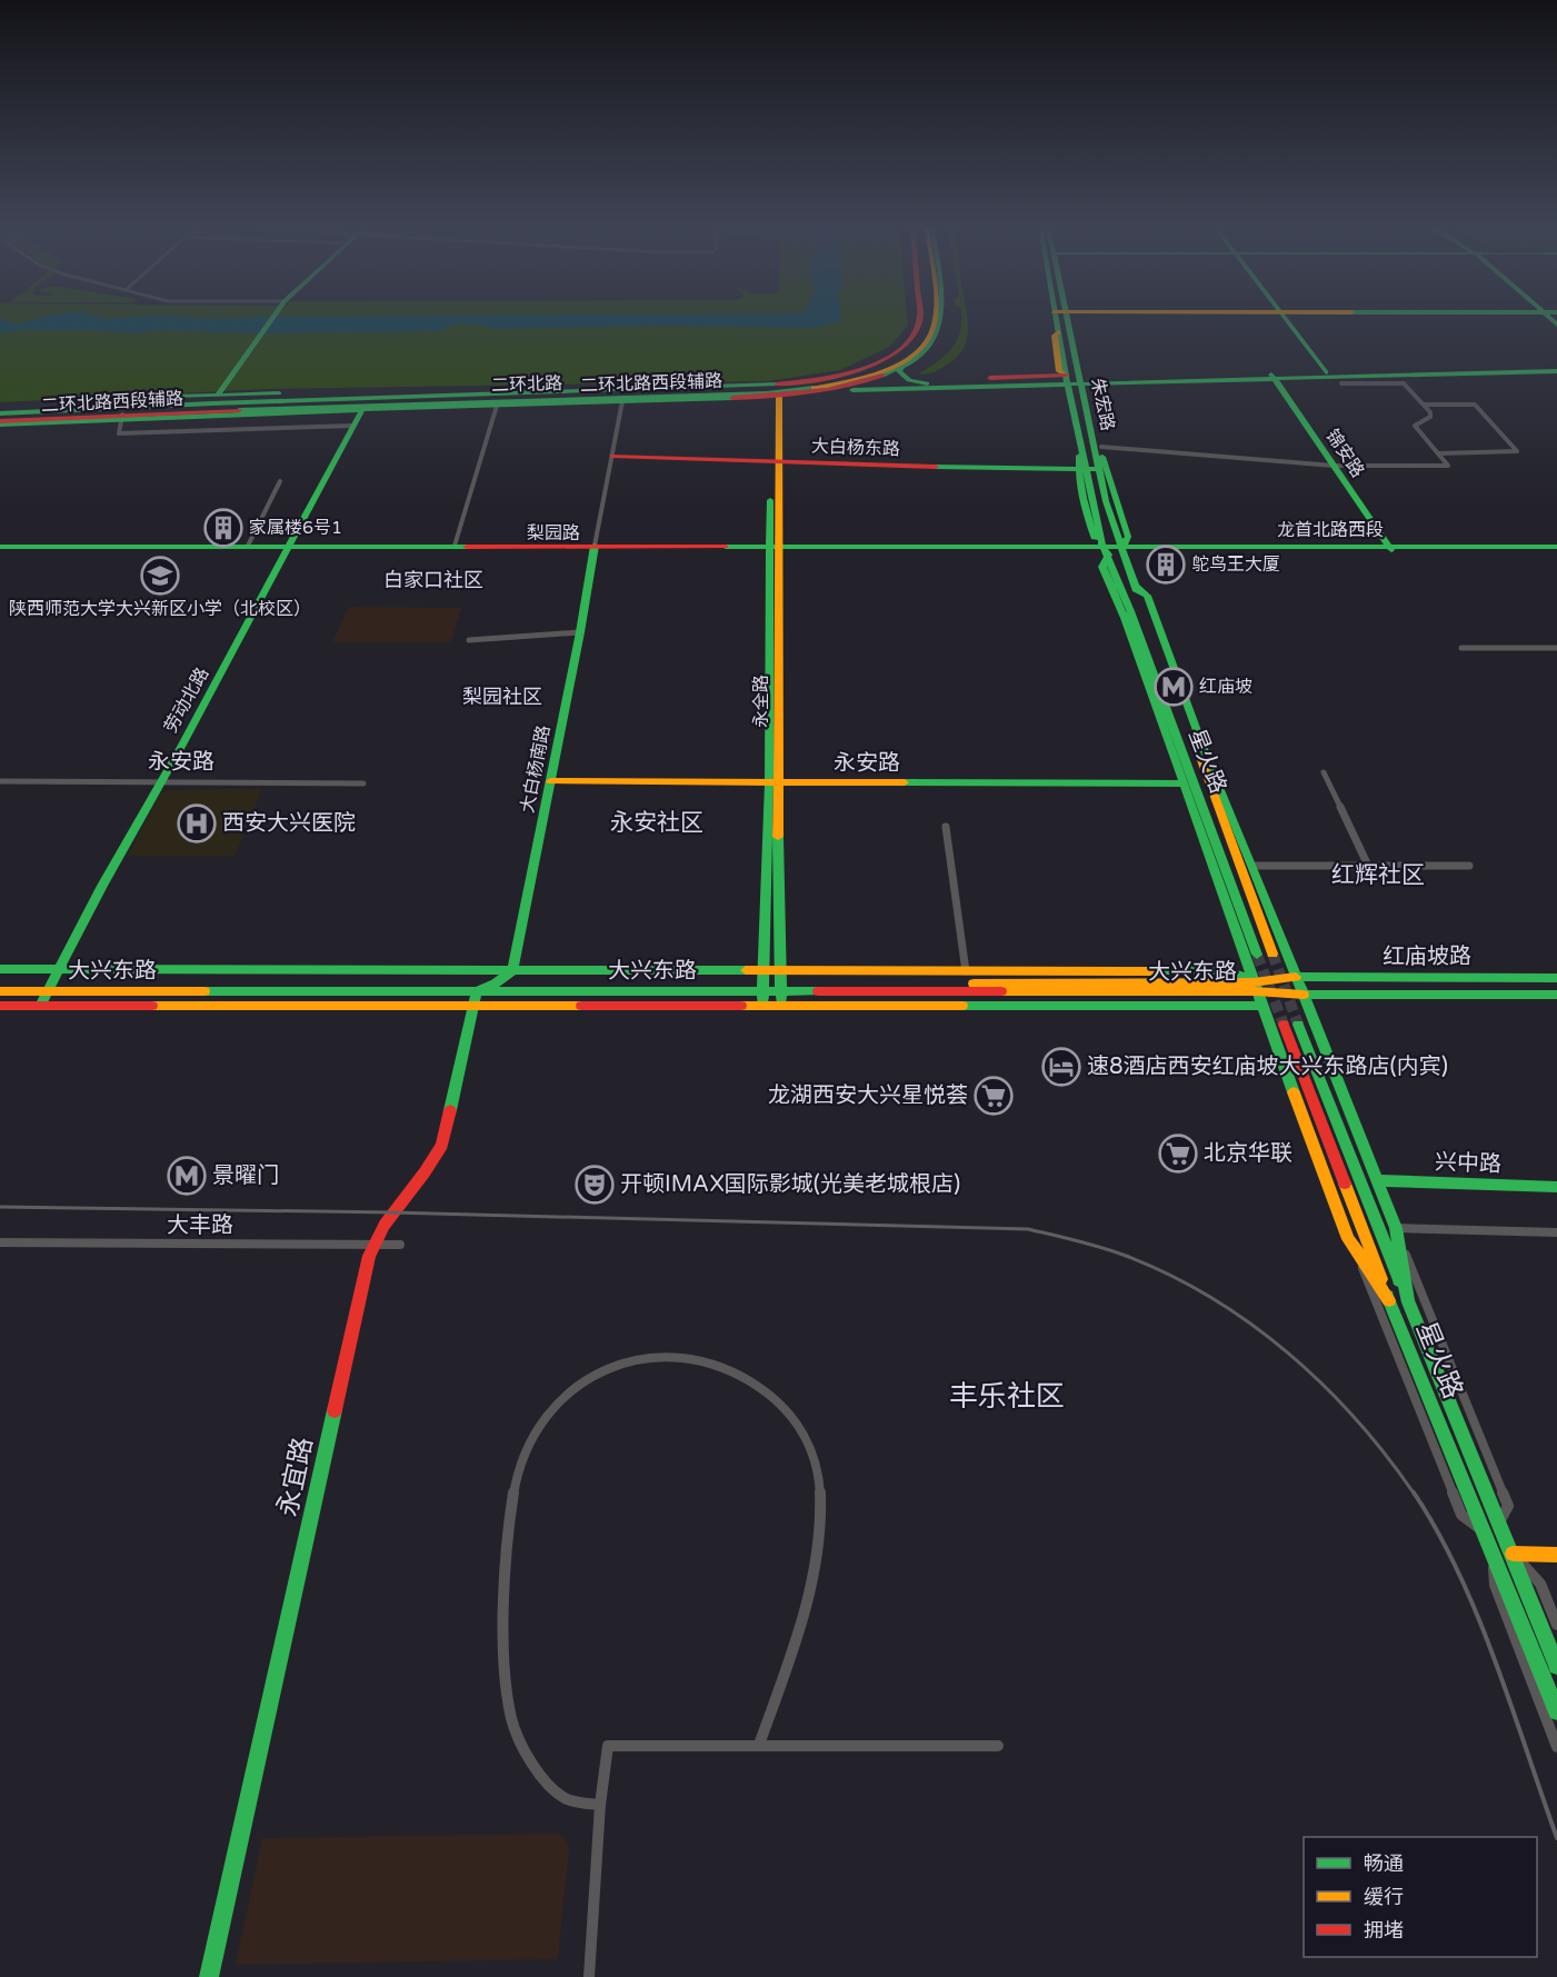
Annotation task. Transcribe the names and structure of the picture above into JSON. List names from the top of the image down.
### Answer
{
  "streets": {
    "main road": [
      "二环北路西段辅路",
      "二环北路",
      "朱宏路",
      "大白杨东路",
      "锦安路",
      "龙首北路西段",
      "梨园路",
      "劳动北路",
      "永全路",
      "星火路",
      "永安路",
      "大白杨南路",
      "红庙坡路",
      "大兴东路",
      "兴中路",
      "永宜路"
    ],
    "street": ["大丰路"]
  },
  "crossings": [
    ["二环北路西段辅路", "二环北路"],
    ["二环北路西段辅路", "劳动北路"],
    ["二环北路西段辅路", "永全路"],
    ["二环北路西段辅路", "大白杨南路"],
    ["朱宏路", "大白杨东路"],
    ["朱宏路", "龙首北路西段"],
    ["朱宏路", "梨园路"],
    ["朱宏路", "星火路"],
    ["大白杨东路", "永全路"],
    ["大白杨东路", "大白杨南路"],
    ["锦安路", "龙首北路西段"],
    ["龙首北路西段", "梨园路"],
    ["龙首北路西段", "星火路"],
    ["梨园路", "劳动北路"],
    ["梨园路", "永全路"],
    ["梨园路", "星火路"],
    ["梨园路", "大白杨南路"],
    ["劳动北路", "永安路"],
    ["劳动北路", "大兴东路"],
    ["永全路", "永安路"],
    ["永全路", "大兴东路"],
    ["永安路", "大白杨南路"],
    ["红庙坡路", "大兴东路"],
    ["大丰路", "永宜路"]
  ],
  "districts": [
    "白家口社区",
    "梨园社区",
    "永安社区",
    "红辉社区",
    "丰乐社区"
  ],
  "places": {
    "building": ["家属楼6号1", "鸵鸟王大厦"],
    "school or university": ["陕西师范大学大兴新区小学（北校区）"],
    "metro station": ["红庙坡", "景曜门"],
    "hospital": ["西安大兴医院"],
    "hotel": ["速8酒店西安红庙坡大兴东路店(内宾)"],
    "supermarket": ["龙湖西安大兴星悦荟", "北京华联"],
    "theatre": ["开顿IMAX国际影城(光美老城根店)"]
  },
  "legend": ["畅通", "缓行", "拥堵"]
}
